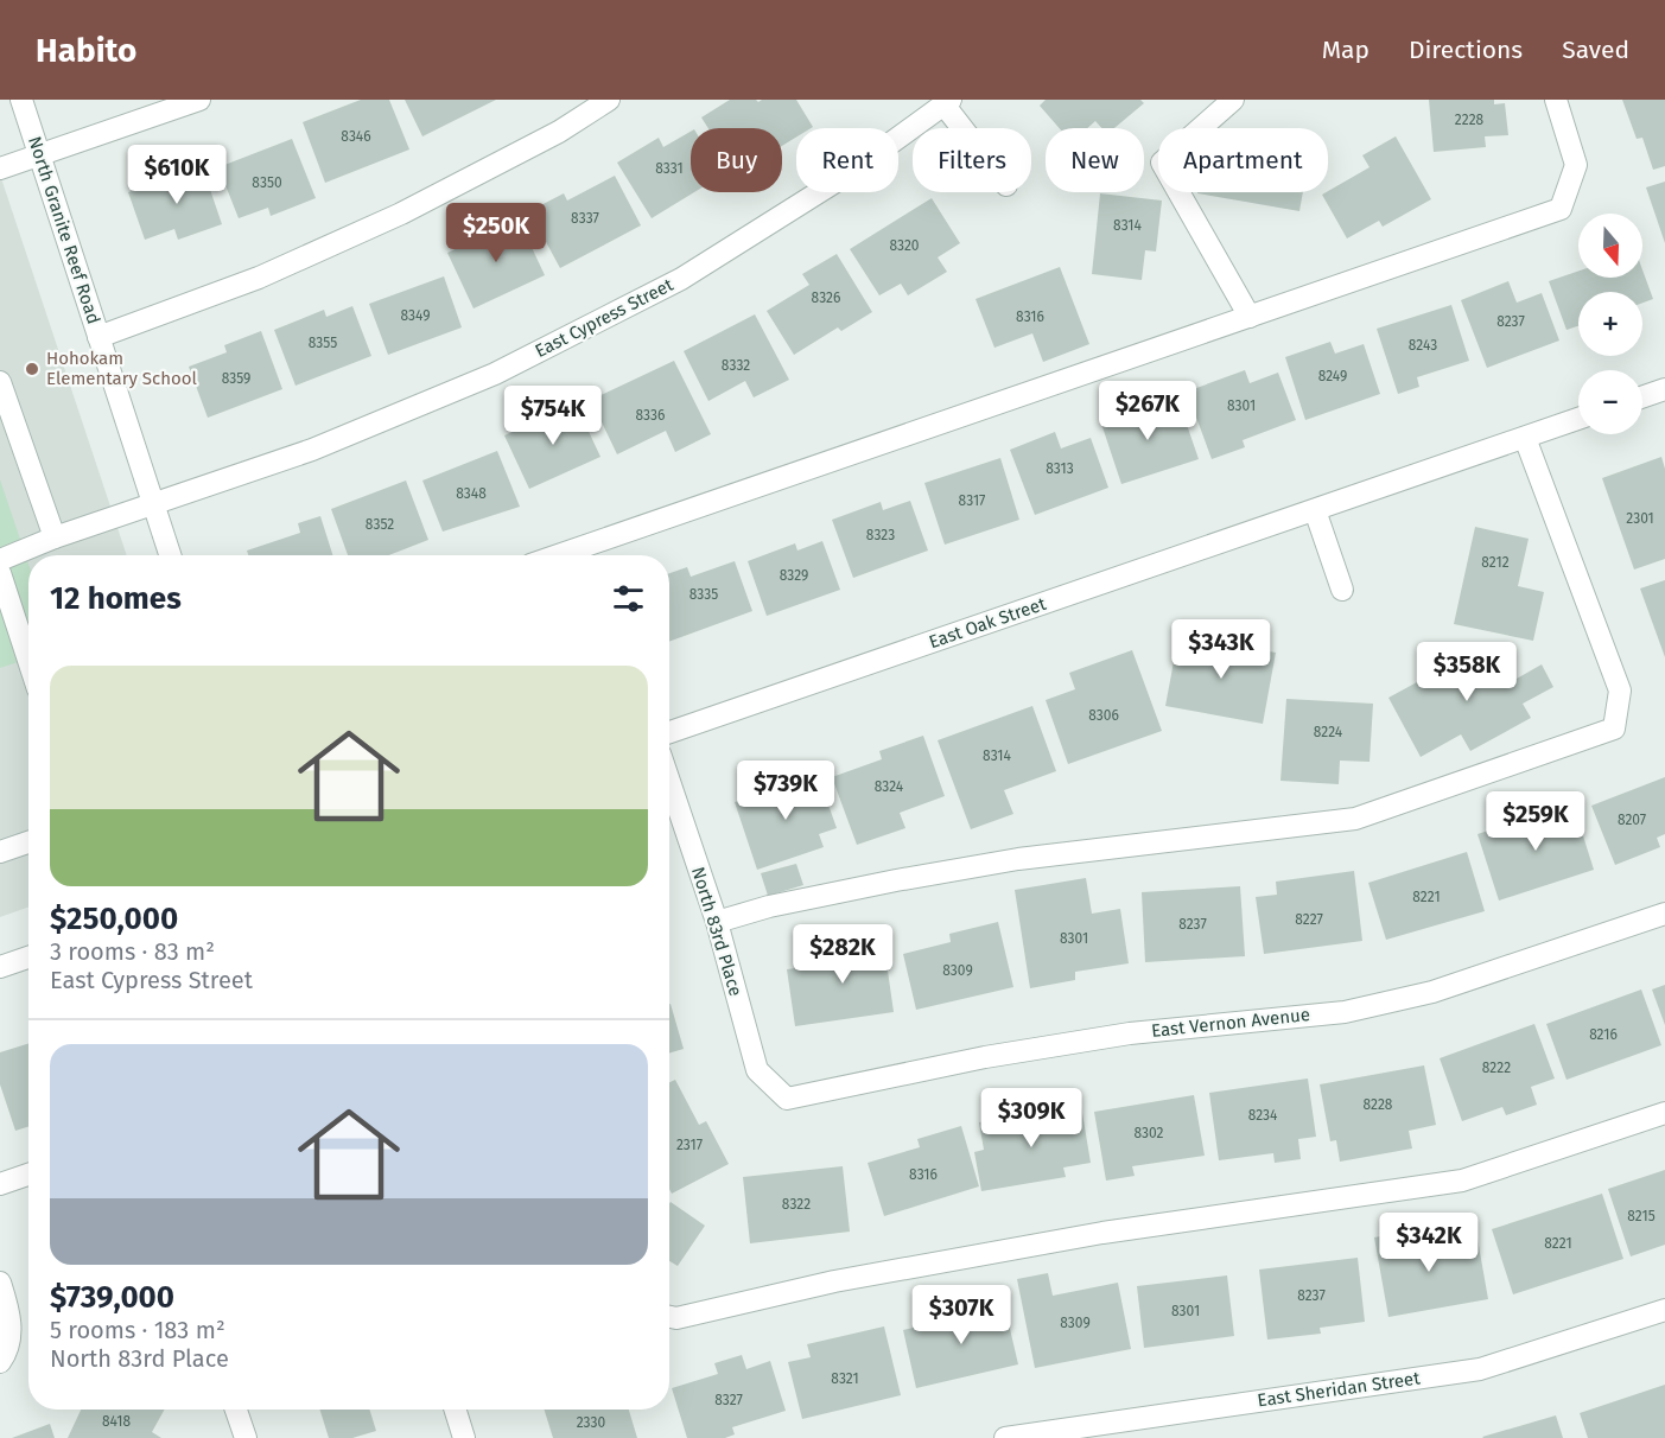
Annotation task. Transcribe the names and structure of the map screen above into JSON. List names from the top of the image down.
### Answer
{
  "streets": {
    "street": [
      "North Granite Reef Road",
      "East Cypress Street",
      "East Oak Street",
      "North 83rd Place",
      "East Vernon Avenue",
      "East Sheridan Street"
    ]
  },
  "crossings": [
    ["North Granite Reef Road", "East Cypress Street"],
    ["North 83rd Place", "East Vernon Avenue"]
  ],
  "places": ["Hohokam Elementary School"],
  "house_numbers": [
    "2228",
    "8346",
    "8331",
    "8350",
    "8337",
    "8314",
    "8320",
    "8326",
    "8349",
    "8316",
    "8237",
    "8355",
    "8243",
    "8332",
    "8249",
    "8359",
    "8301",
    "8336",
    "8313",
    "8348",
    "8317",
    "2301",
    "8352",
    "8323",
    "8212",
    "8329",
    "8335",
    "8306",
    "8224",
    "8314",
    "8324",
    "8207",
    "8221",
    "8227",
    "8237",
    "8301",
    "8309",
    "8216",
    "8222",
    "8228",
    "8234",
    "8302",
    "2317",
    "8316",
    "8322",
    "8215",
    "8221",
    "8237",
    "8301",
    "8309",
    "8321",
    "8327",
    "8418",
    "2330"
  ],
  "north": "bottom",
  "page": {
    "header": "Habito",
    "nav": ["Map", "Directions", "Saved"],
    "chip": [
      "Buy",
      "Rent",
      "Filters",
      "New",
      "Apartment"
    ],
    "price": [
      "$610K",
      "$250K",
      "$267K",
      "$754K",
      "$343K",
      "$358K",
      "$739K",
      "$259K",
      "$282K",
      "$309K",
      "$342K",
      "$307K"
    ],
    "map_buttons": ["+", "−"],
    "heading": "12 homes",
    "list": [
      {
        "name": "$250,000",
        "note": "3 rooms · 83 m² · East Cypress Street"
      },
      {
        "name": "$739,000",
        "note": "5 rooms · 183 m² · North 83rd Place"
      }
    ]
  }
}
